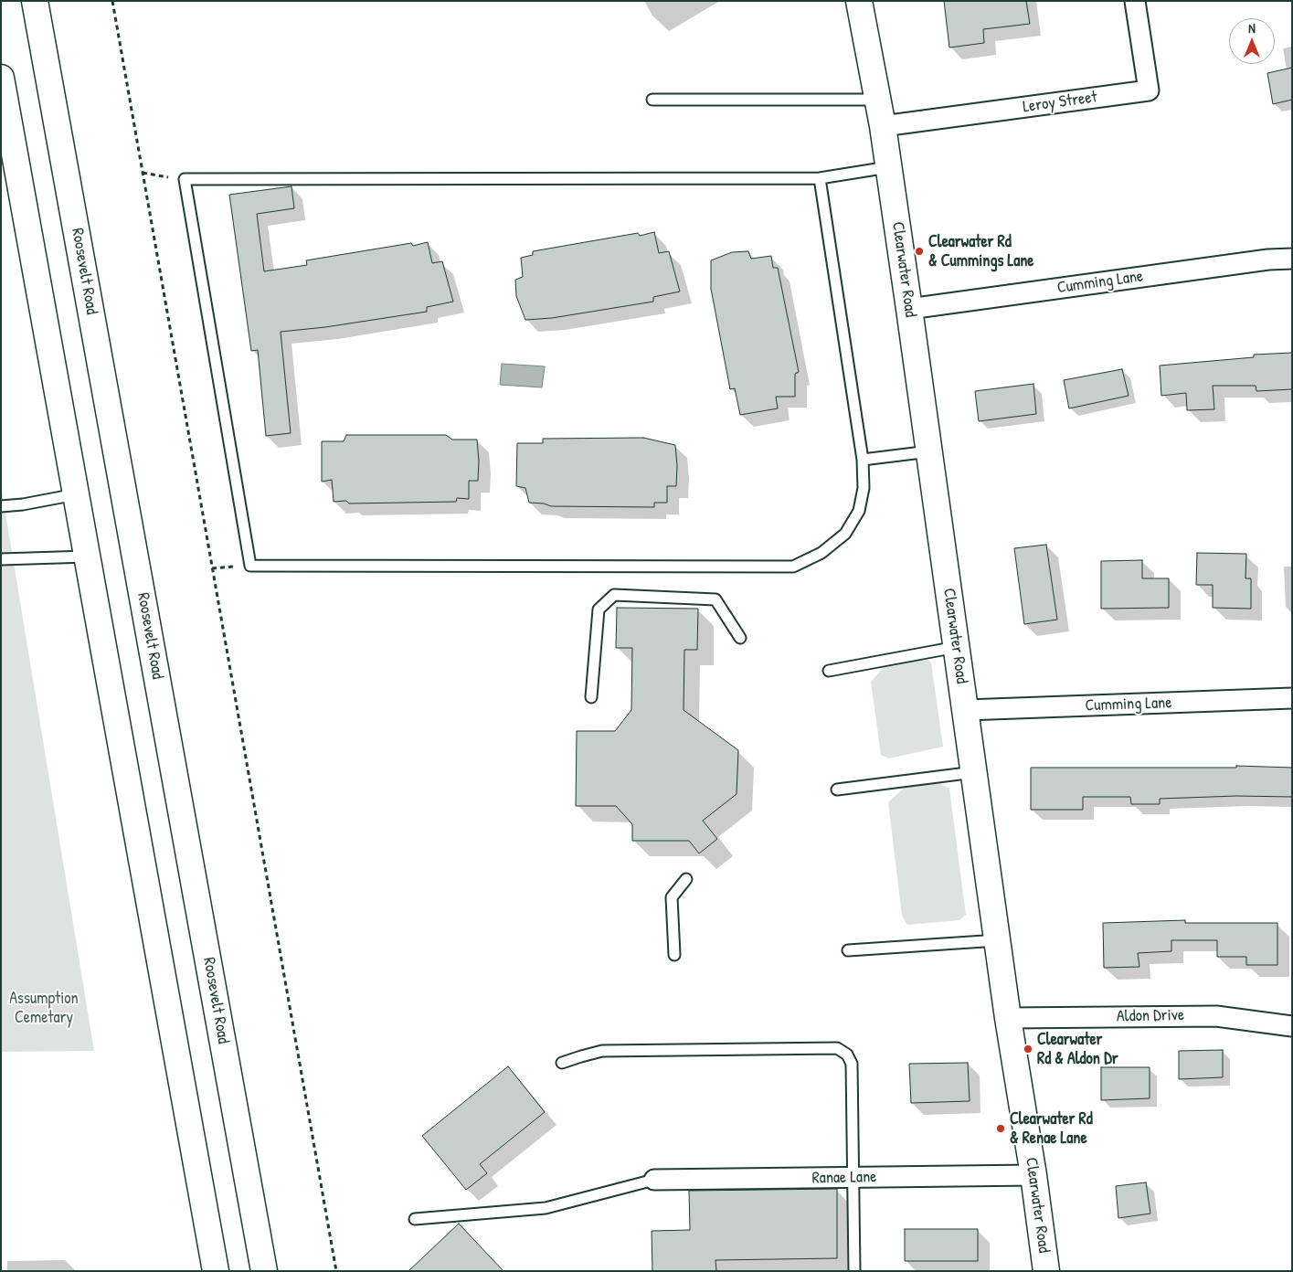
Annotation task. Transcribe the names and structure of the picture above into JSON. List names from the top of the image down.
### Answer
{
  "streets": {
    "main road": ["Clearwater Road", "Roosevelt Road"],
    "street": [
      "Leroy Street",
      "Cumming Lane",
      "Aldon Drive",
      "Ranae Lane"
    ]
  },
  "crossings": [
    ["Leroy Street", "Clearwater Road"],
    ["Clearwater Road", "Cumming Lane"],
    ["Clearwater Road", "Aldon Drive"],
    ["Clearwater Road", "Ranae Lane"]
  ],
  "parks": ["Assumption Cemetary"],
  "places": ["Clearwater Rd & Cummings Lane", "Clearwater Rd & Aldon Dr", "Clearwater Rd & Renae Lane"],
  "north": "top"
}
